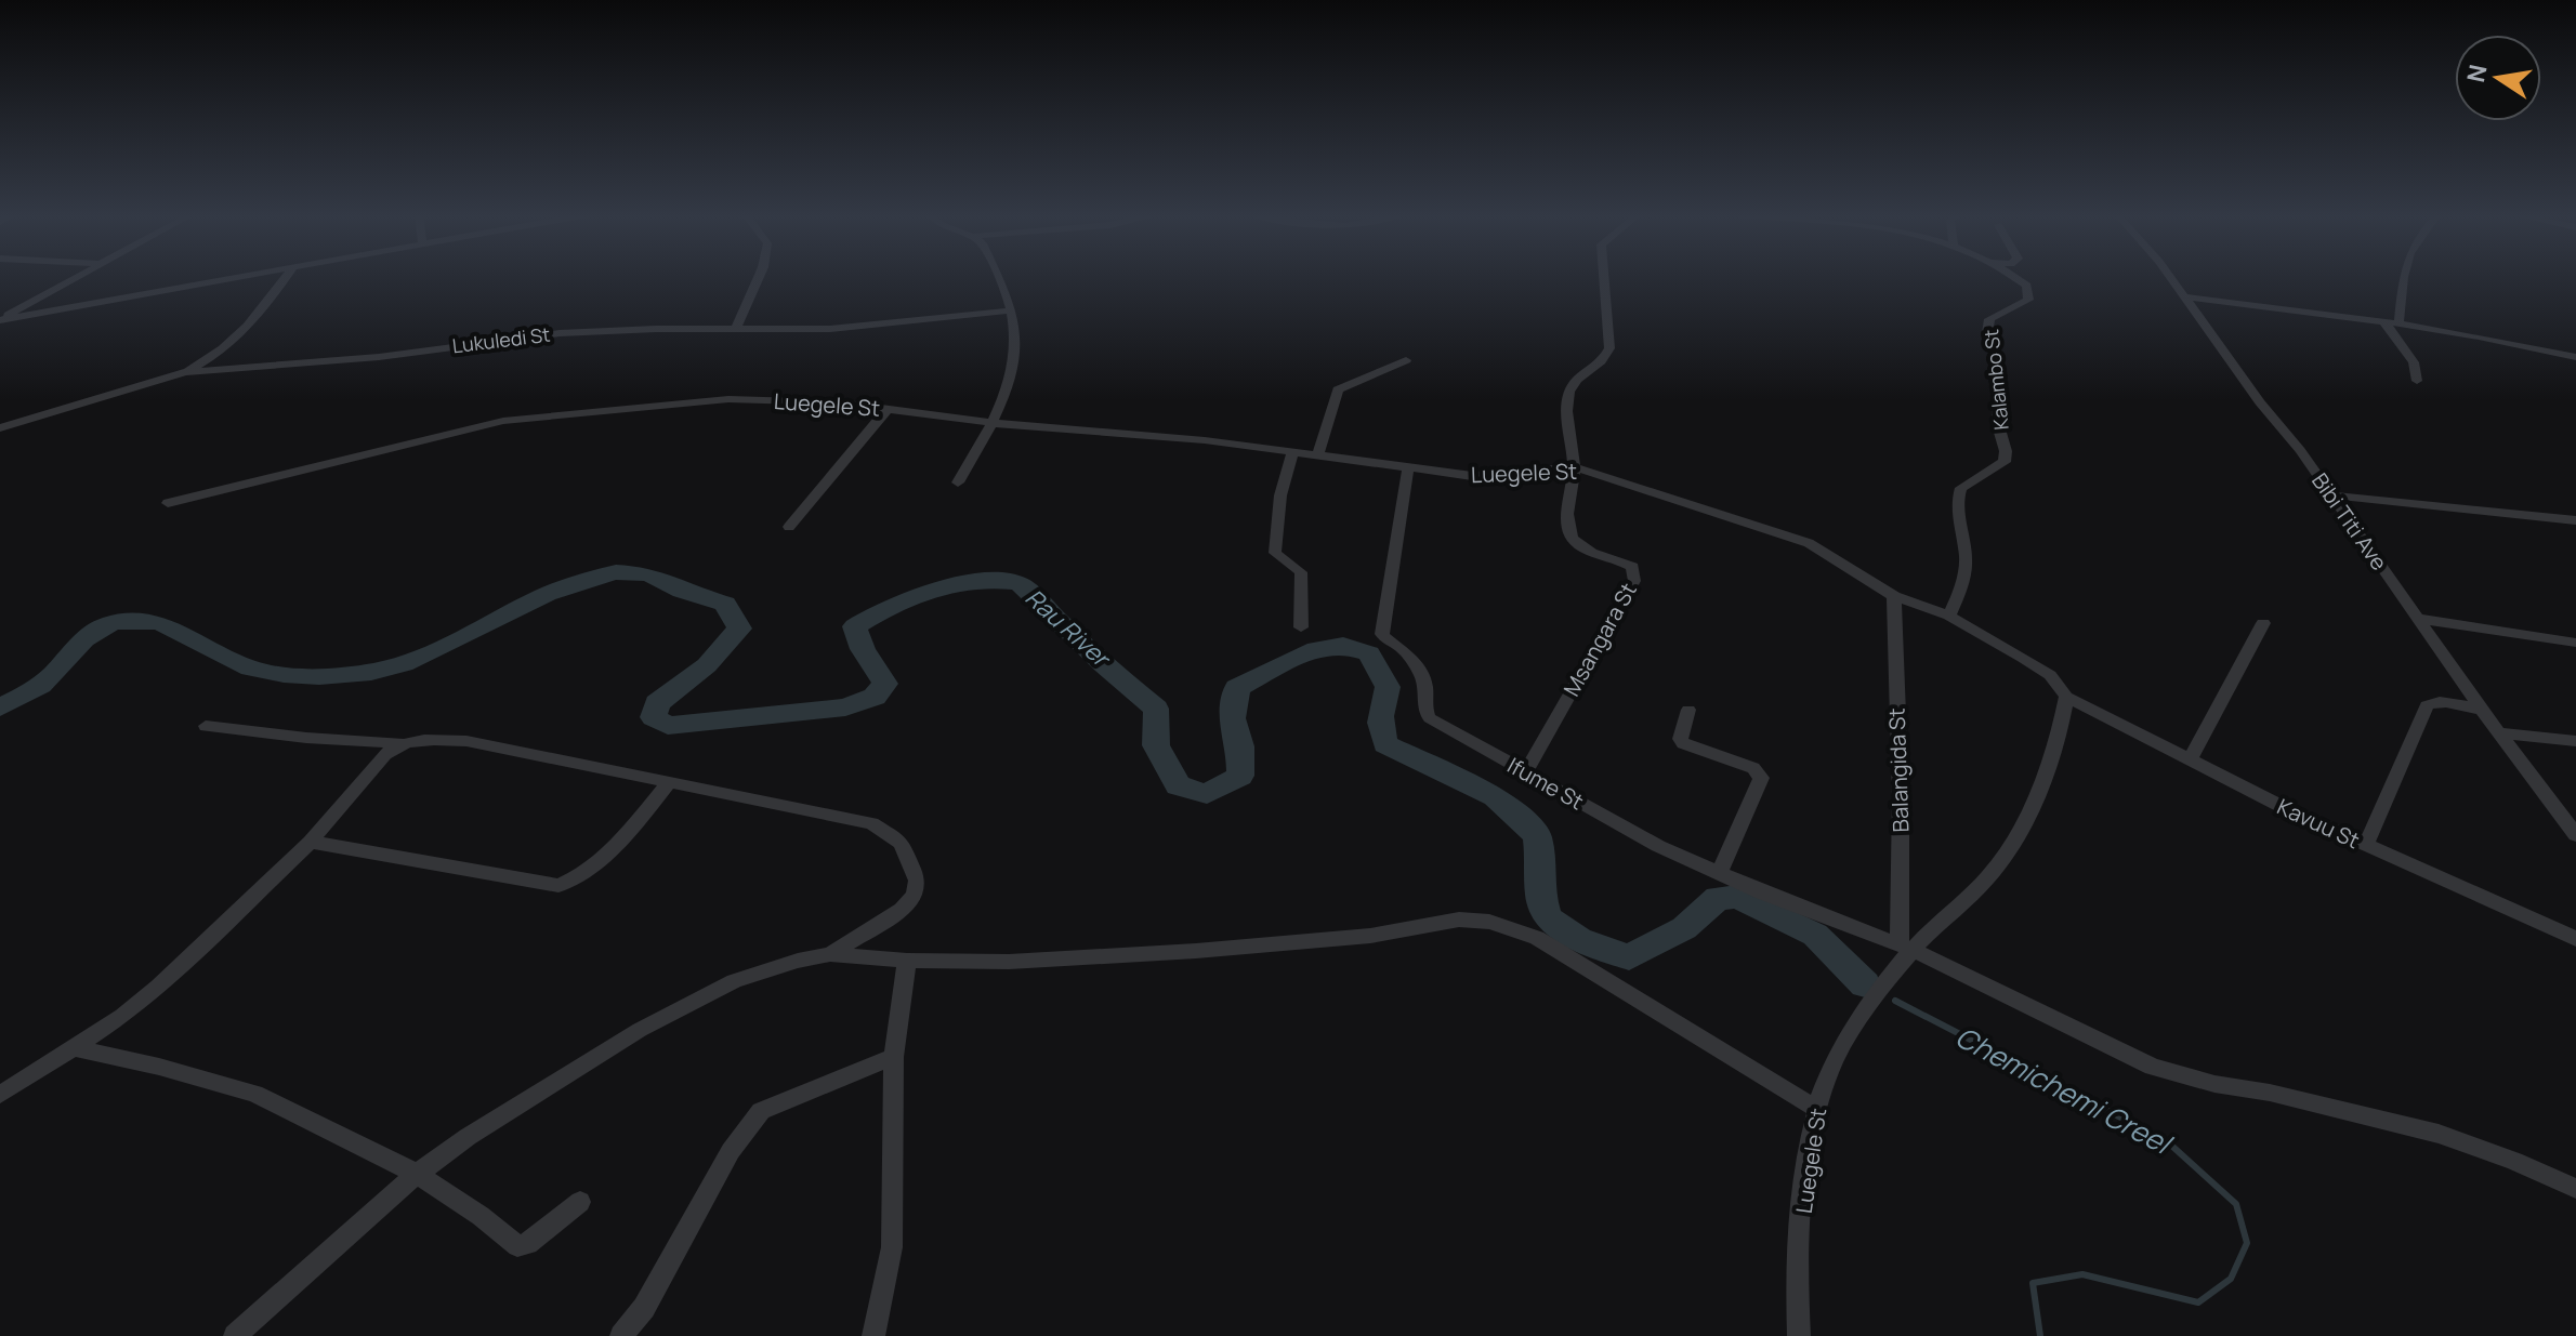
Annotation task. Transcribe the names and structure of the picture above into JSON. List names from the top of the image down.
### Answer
{
  "streets": {
    "street": [
      "Lukuledi St",
      "Kalambo St",
      "Luegele St",
      "Bibi Titi Ave",
      "Msangara St",
      "Balangida St",
      "Ifume St",
      "Kavuu St"
    ]
  },
  "crossings": [
    ["Kalambo St", "Luegele St"],
    ["Luegele St", "Msangara St"],
    ["Luegele St", "Balangida St"],
    ["Luegele St", "Ifume St"],
    ["Luegele St", "Kavuu St"],
    ["Msangara St", "Ifume St"],
    ["Balangida St", "Ifume St"]
  ],
  "water": ["Rau River", "Chemichemi Creel"],
  "north": "left"
}
